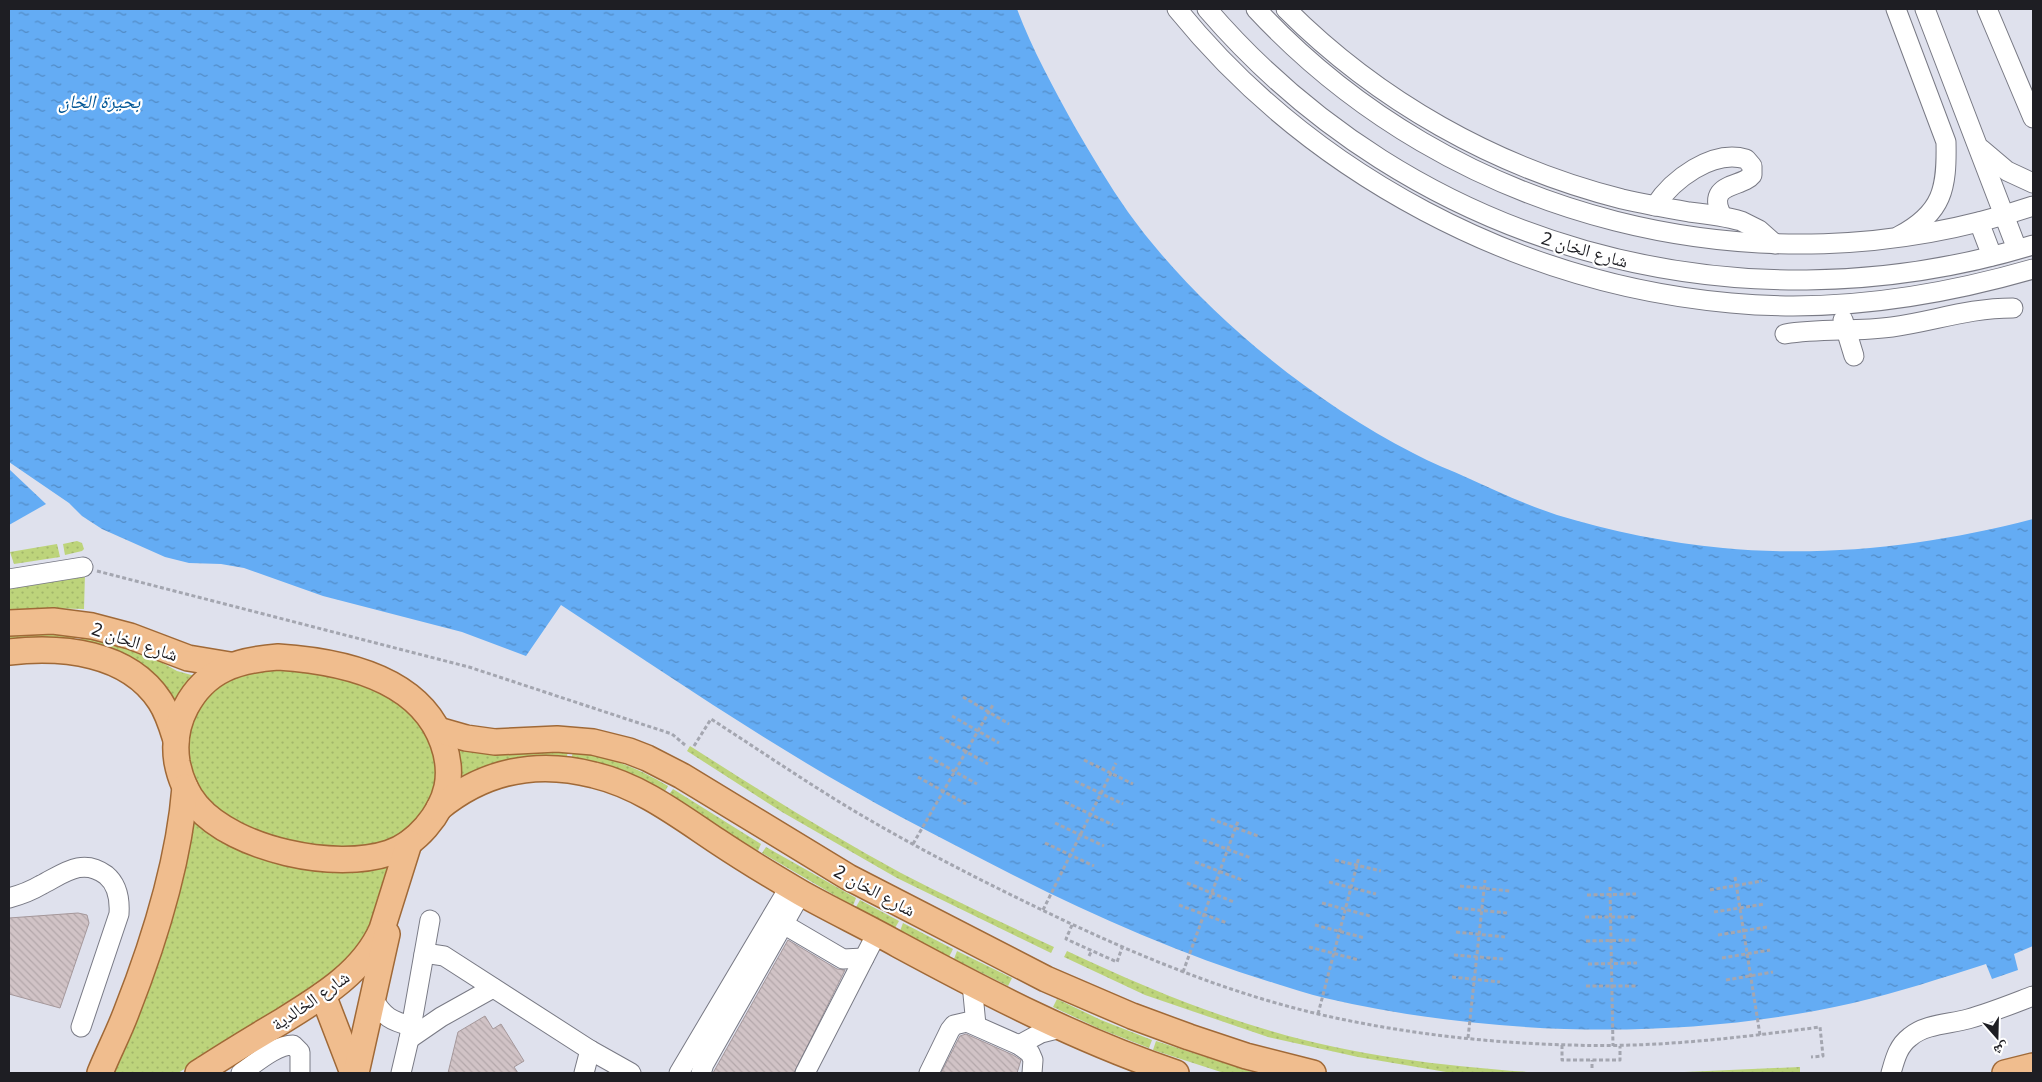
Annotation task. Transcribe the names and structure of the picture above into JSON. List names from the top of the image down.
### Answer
{
  "streets": {
    "main road": ["شارع الخان 2", "شارع الخالدية"]
  },
  "water": ["بحيرة الخان"],
  "north": "bottom"
}
